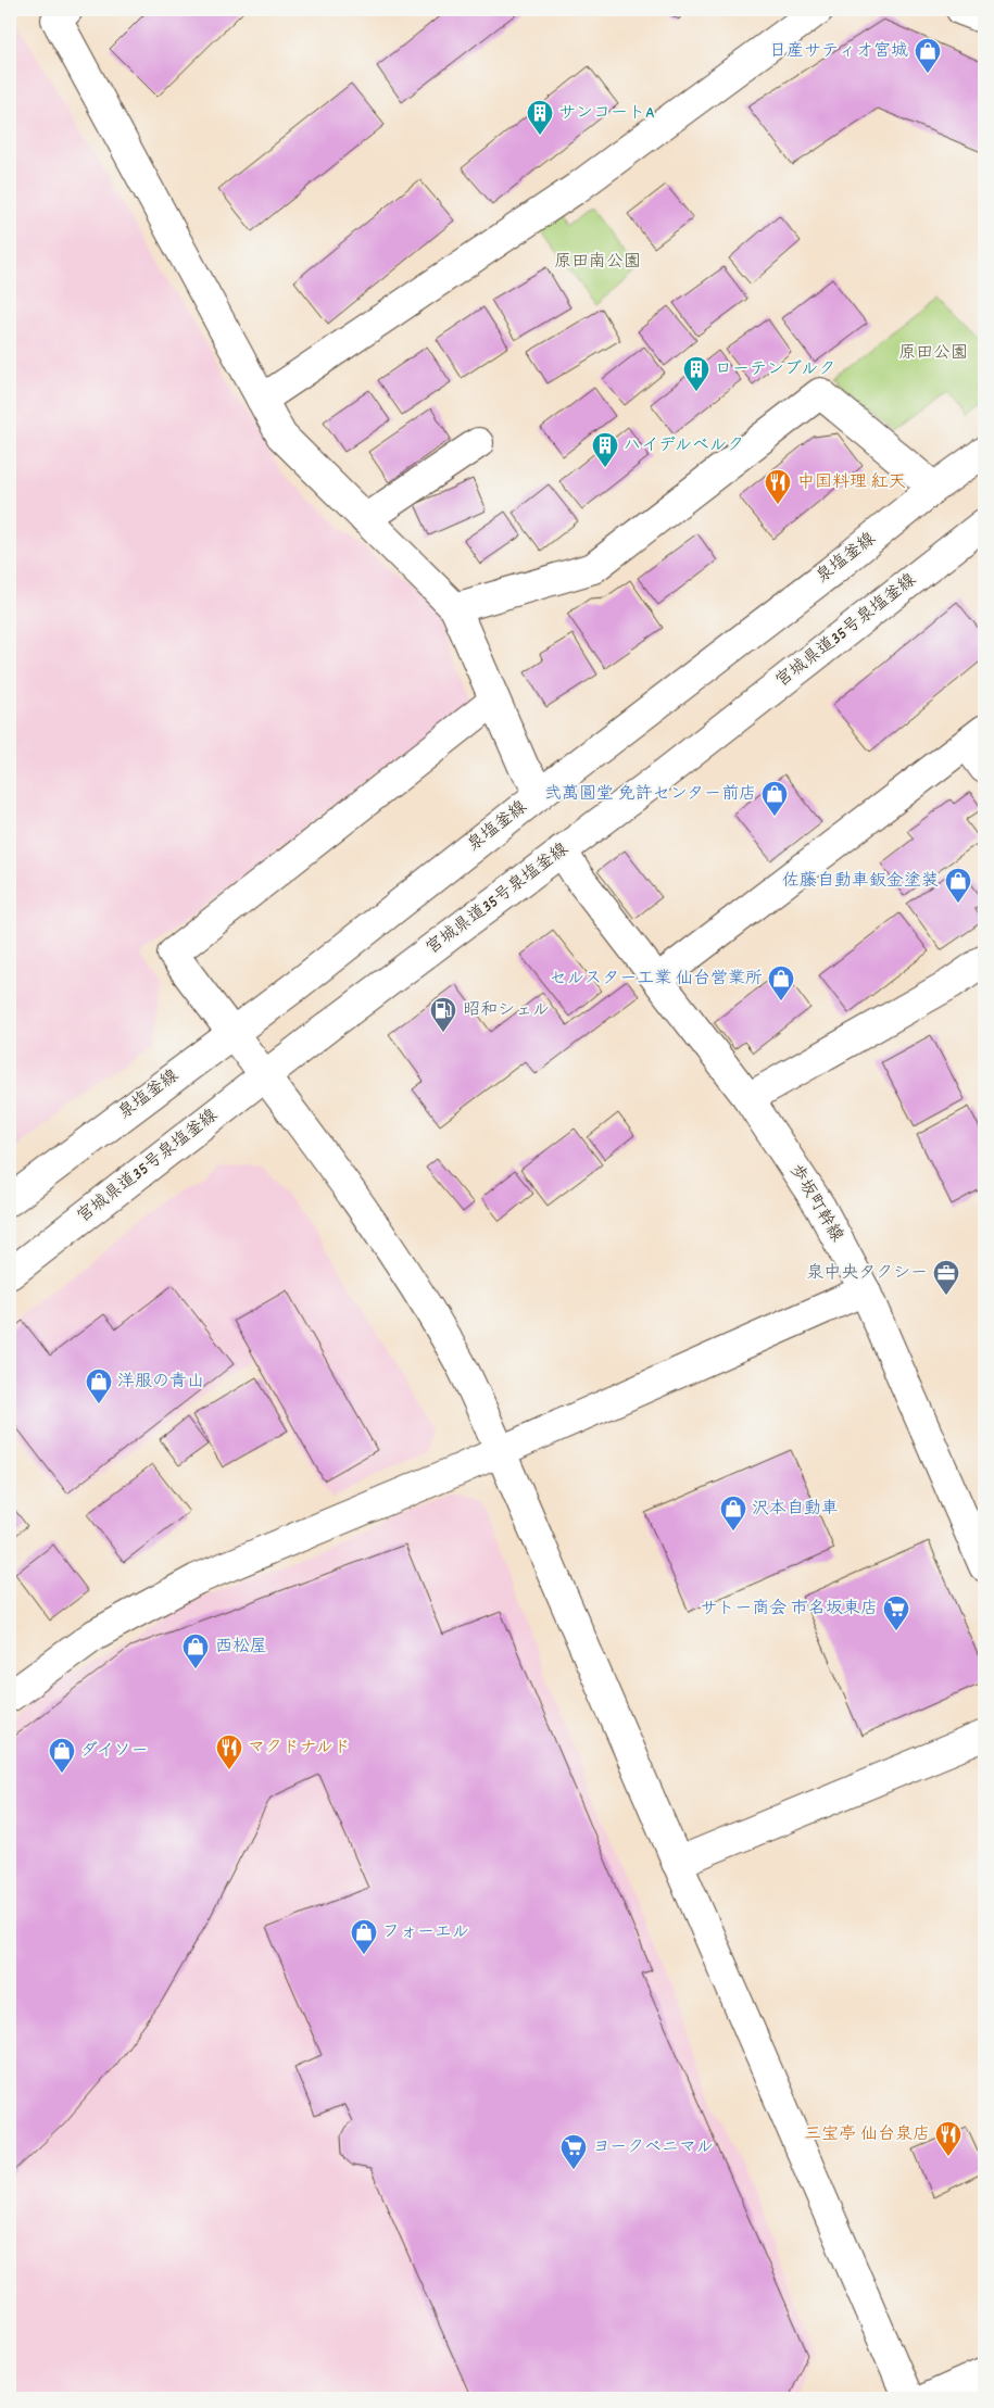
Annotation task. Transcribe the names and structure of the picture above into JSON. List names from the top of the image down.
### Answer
{
  "streets": {
    "main road": ["泉塩釜線", "宮城県道35号泉塩釜線", "歩坂町幹線"]
  },
  "crossings": [
    ["宮城県道35号泉塩釜線", "歩坂町幹線"]
  ],
  "parks": ["原田南公園", "原田公園"],
  "places": {
    "shop": [
      "日産サティオ宮城",
      "弐萬圓堂 免許センター前店",
      "佐藤自動車鈑金塗装",
      "セルスター工業 仙台営業所",
      "洋服の青山",
      "沢本自動車",
      "西松屋",
      "ダイソー",
      "フォーエル"
    ],
    "building": ["サンコートA", "ローテンブルク", "ハイデルベルク"],
    "restaurant": ["中国料理 紅天", "マクドナルド", "三宝亭 仙台泉店"],
    "fuel station": ["昭和シェル"],
    "office": ["泉中央タクシー"],
    "supermarket": ["サトー商会 市名坂東店", "ヨークベニマル"]
  }
}
